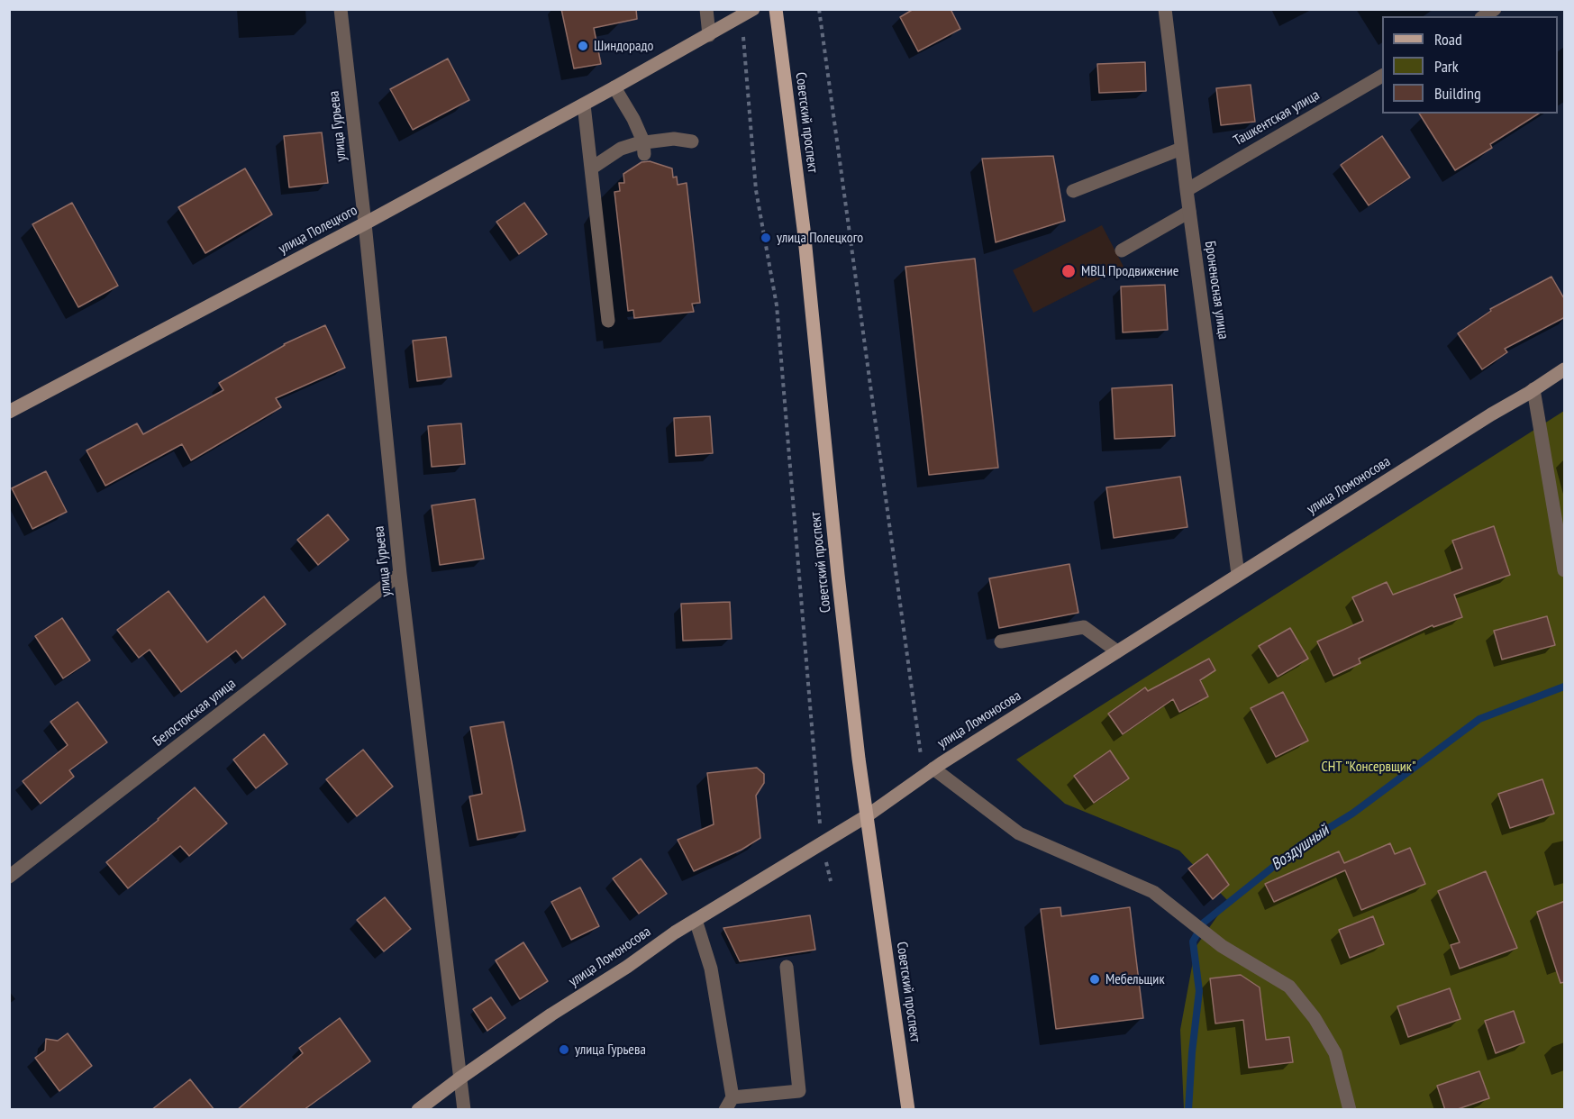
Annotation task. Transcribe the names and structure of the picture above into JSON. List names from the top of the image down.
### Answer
{
  "streets": {
    "main road": ["Советский проспект"],
    "street": [
      "Ташкентская улица",
      "улица Гурьева",
      "улица Полецкого",
      "Броненосная улица",
      "улица Ломоносова",
      "Белостокская улица"
    ]
  },
  "crossings": [
    ["Ташкентская улица", "Броненосная улица"],
    ["Советский проспект", "улица Ломоносова"],
    ["улица Гурьева", "улица Полецкого"],
    ["улица Гурьева", "улица Ломоносова"],
    ["улица Гурьева", "Белостокская улица"],
    ["Броненосная улица", "улица Ломоносова"]
  ],
  "water": ["Воздушный"],
  "parks": ["СНТ \"Консервщик\""],
  "places": [
    "Шиндорадо",
    "улица Полецкого",
    "МВЦ Продвижение",
    "Мебельщик",
    "улица Гурьева"
  ],
  "legend": ["Road", "Park", "Building"]
}
